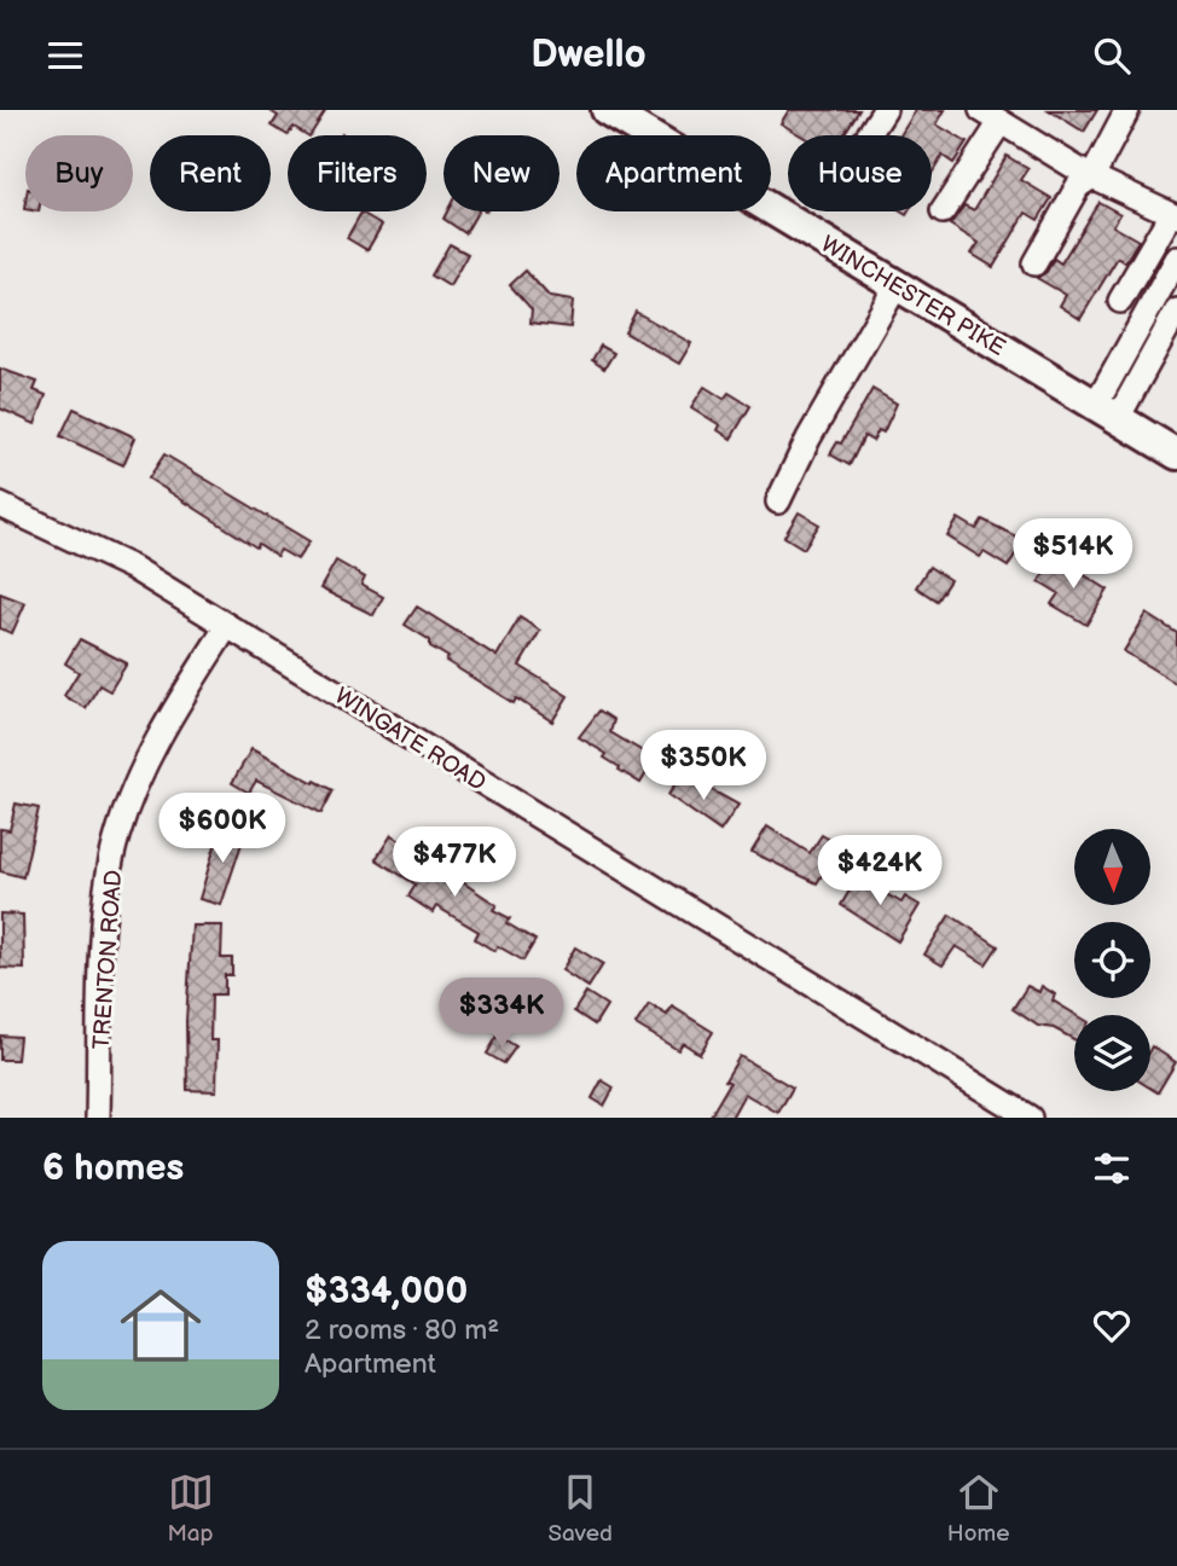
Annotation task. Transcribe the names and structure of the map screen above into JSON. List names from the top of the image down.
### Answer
{
  "streets": {
    "main road": ["WINCHESTER PIKE"],
    "street": ["WINGATE ROAD", "TRENTON ROAD"]
  },
  "crossings": [
    ["WINGATE ROAD", "TRENTON ROAD"]
  ],
  "north": "bottom",
  "page": {
    "header": "Dwello",
    "chip": [
      "Buy",
      "Rent",
      "Filters",
      "New",
      "Apartment",
      "House"
    ],
    "price": [
      "$514K",
      "$350K",
      "$600K",
      "$477K",
      "$424K",
      "$334K"
    ],
    "heading": "6 homes",
    "list": [
      {
        "name": "$334,000",
        "note": "2 rooms · 80 m² · Apartment"
      }
    ],
    "tabs": ["Map", "Saved", "Home"]
  }
}
